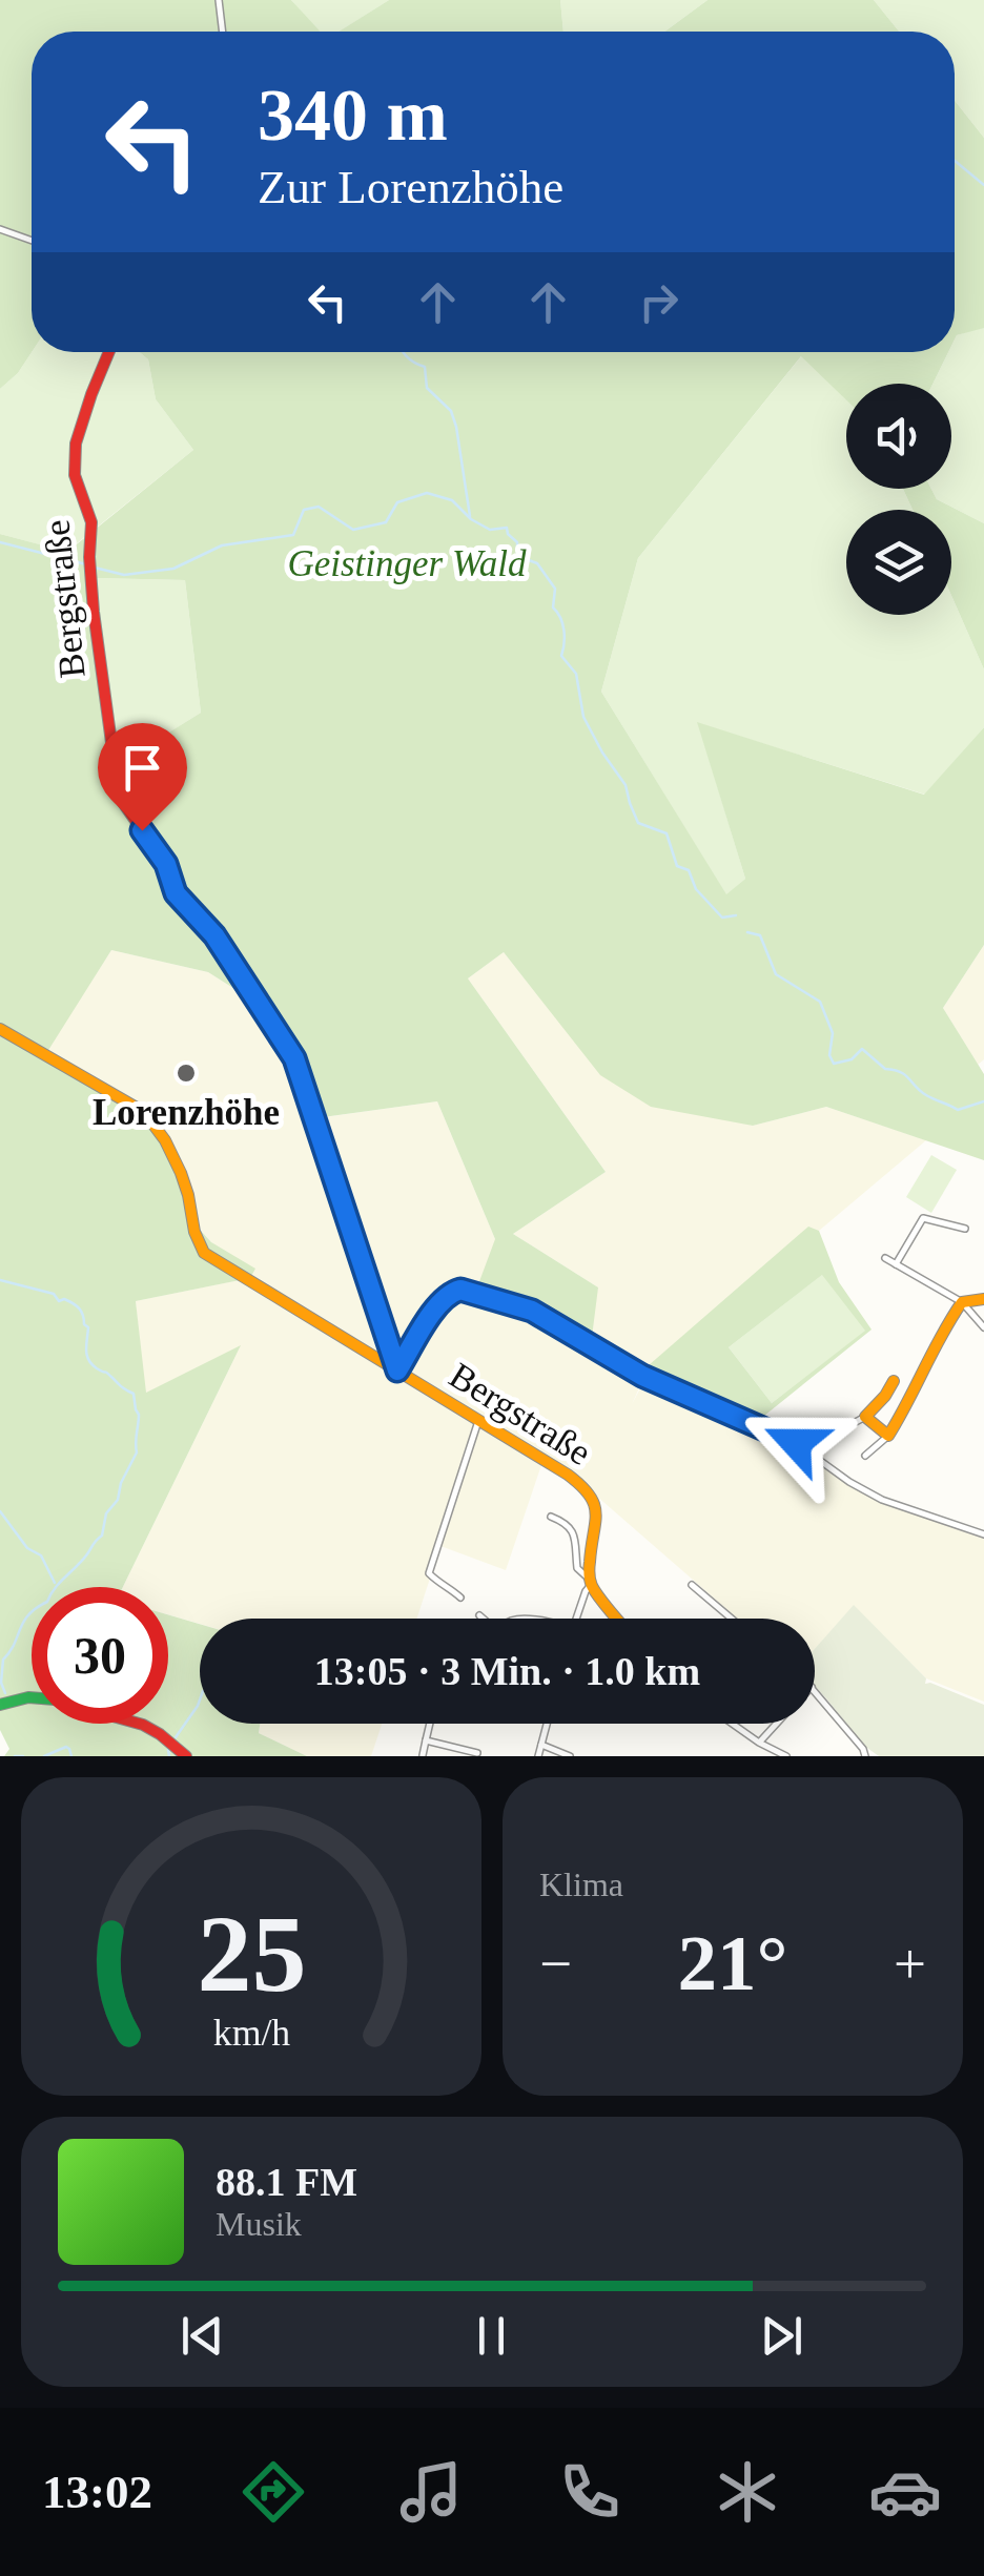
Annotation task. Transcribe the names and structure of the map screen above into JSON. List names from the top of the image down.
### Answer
{
  "streets": {
    "street": ["Bergstraße"]
  },
  "parks": ["Geistinger Wald"],
  "places": ["Lorenzhöhe"],
  "page": {
    "turn": ["340 m", "Zur Lorenzhöhe"],
    "limit": "30",
    "trip": "13:05 · 3 Min. · 1.0 km",
    "tile": "Klima",
    "heat": ["−", "21°", "+"],
    "song": ["88.1 FM", "Musik"],
    "tabs": "13:02",
    "gauge": ["25", "km/h"]
  }
}
